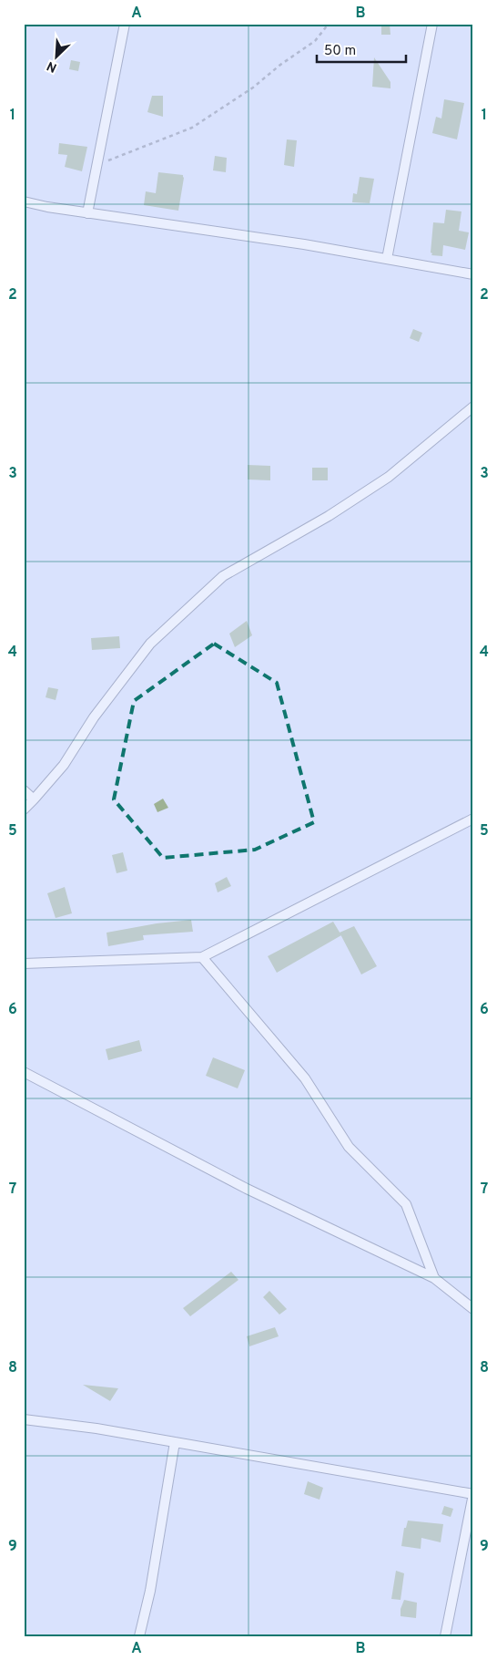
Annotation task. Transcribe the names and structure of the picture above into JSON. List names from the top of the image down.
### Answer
{
  "scale_bar": "50 m",
  "north": "bottom left",
  "grid": {
    "columns": ["A", "B"],
    "rows": [
      "1",
      "2",
      "3",
      "4",
      "5",
      "6",
      "7",
      "8",
      "9"
    ]
  }
}
